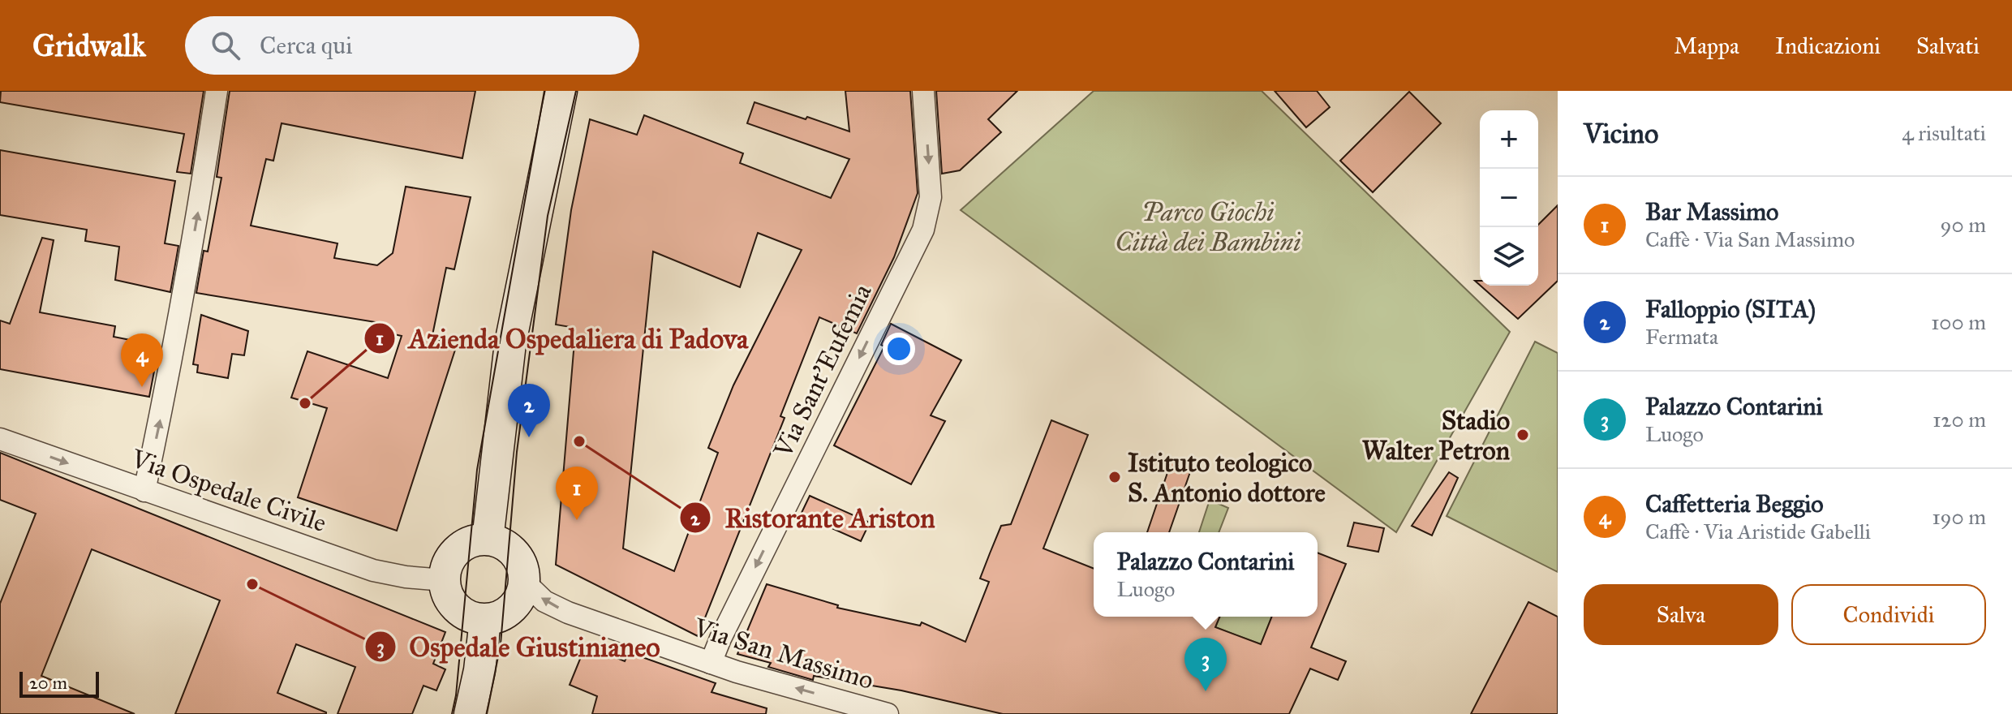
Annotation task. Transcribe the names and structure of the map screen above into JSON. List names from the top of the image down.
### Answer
{
  "streets": {
    "street": ["Via Sant'Eufemia", "Via Ospedale Civile", "Via San Massimo"]
  },
  "crossings": [
    ["Via Sant'Eufemia", "Via San Massimo"],
    ["Via Ospedale Civile", "Via San Massimo"]
  ],
  "one_way": ["Via Sant'Eufemia", "Via San Massimo"],
  "parks": ["Parco Giochi Città dei Bambini"],
  "places": [
    "Azienda Ospedaliera di Padova",
    "Stadio Walter Petron",
    "Ristorante Ariston",
    "Istituto teologico S. Antonio dottore",
    "Ospedale Giustinianeo"
  ],
  "scale_bar": "20 m",
  "page": {
    "header": "Gridwalk",
    "search": "Cerca qui",
    "nav": ["Mappa", "Indicazioni", "Salvati"],
    "heading": ["Vicino", "4 risultati"],
    "map_buttons": ["+", "−"],
    "list": [
      {
        "mark": "1",
        "name": "Bar Massimo",
        "note": "Caffè · Via San Massimo",
        "value": "90 m"
      },
      {
        "mark": "2",
        "name": "Falloppio (SITA)",
        "note": "Fermata",
        "value": "100 m"
      },
      {
        "mark": "3",
        "name": "Palazzo Contarini",
        "note": "Luogo",
        "value": "120 m"
      },
      {
        "mark": "4",
        "name": "Caffetteria Beggio",
        "note": "Caffè · Via Aristide Gabelli",
        "value": "190 m"
      }
    ],
    "pins": [
      "4",
      "2",
      "1",
      "3"
    ],
    "popup": ["Palazzo Contarini", "Luogo"],
    "buttons": ["Salva", "Condividi"],
    "scale": "20 m"
  }
}
